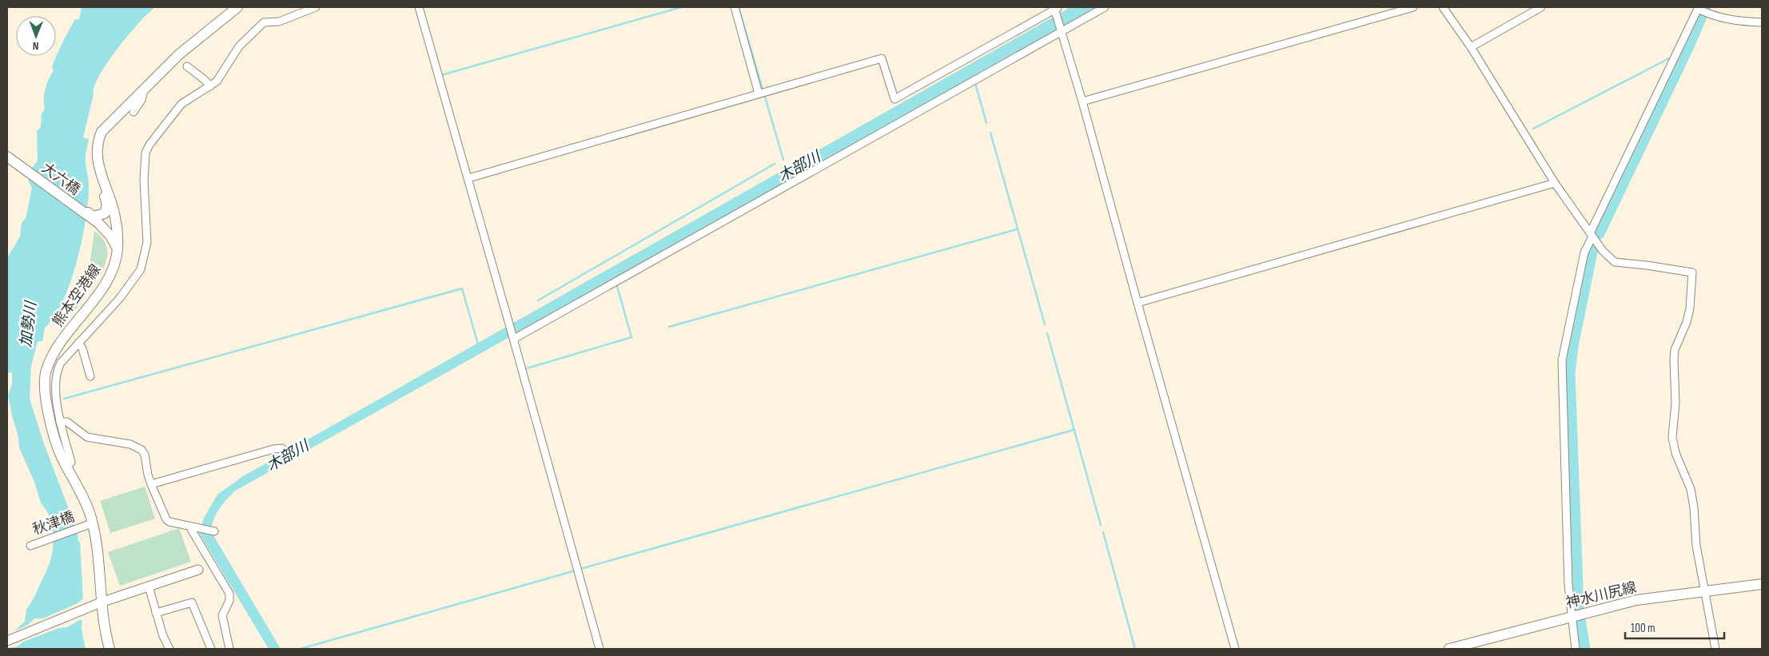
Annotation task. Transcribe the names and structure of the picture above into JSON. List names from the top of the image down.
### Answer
{
  "streets": {
    "main road": ["大六橋", "熊本空港線", "神水川尻線"],
    "street": ["秋津橋"]
  },
  "crossings": [
    ["大六橋", "熊本空港線"],
    ["熊本空港線", "秋津橋"]
  ],
  "water": ["木部川", "加勢川"],
  "scale_bar": "100 m",
  "north": "bottom"
}
